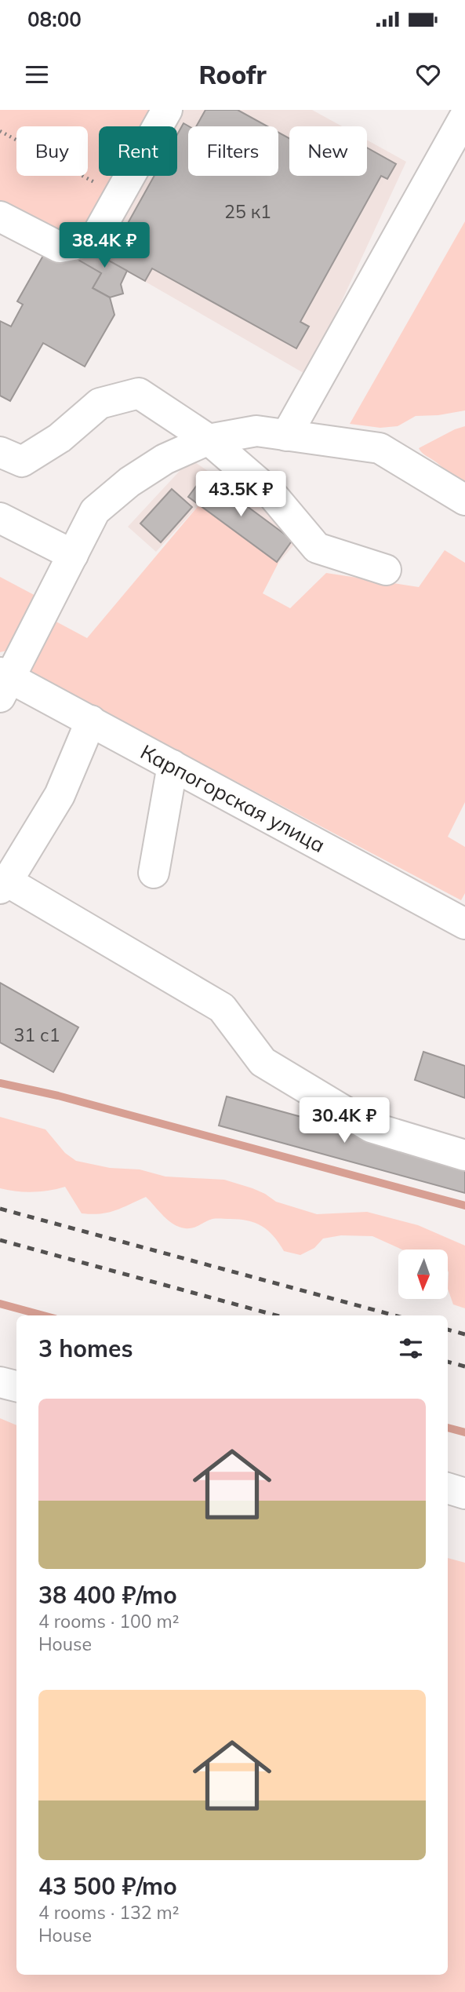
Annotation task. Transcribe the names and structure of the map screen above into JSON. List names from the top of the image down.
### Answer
{
  "streets": {
    "lane": ["Карпогорская улица"]
  },
  "house_numbers": ["25 к1", "31 с1"],
  "north": "bottom",
  "page": {
    "status": "08:00",
    "header": "Roofr",
    "chip": [
      "Buy",
      "Rent",
      "Filters",
      "New"
    ],
    "price": ["38.4K ₽", "43.5K ₽", "30.4K ₽"],
    "heading": "3 homes",
    "list": [
      {
        "name": "38 400 ₽/mo",
        "note": "4 rooms · 100 m² · House"
      },
      {
        "name": "43 500 ₽/mo",
        "note": "4 rooms · 132 m² · House"
      }
    ]
  }
}
